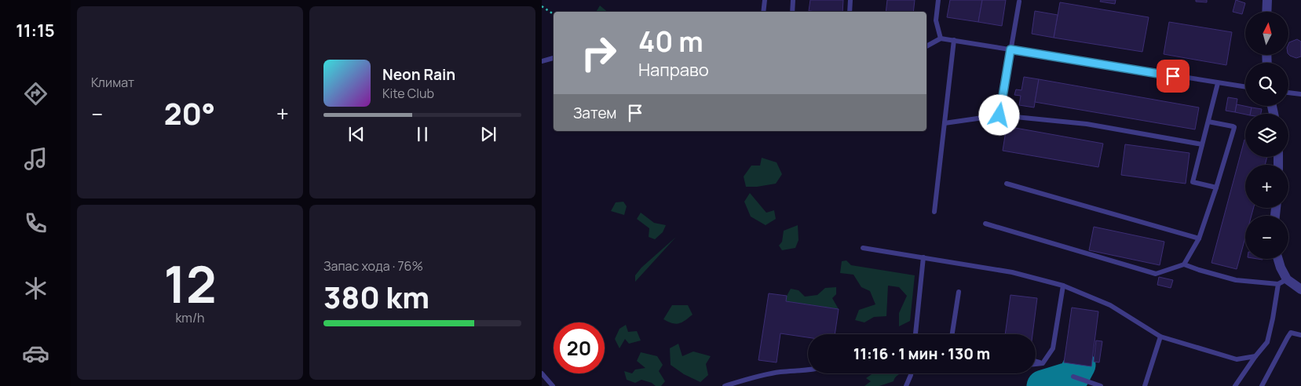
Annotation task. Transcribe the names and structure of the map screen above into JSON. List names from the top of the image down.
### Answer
{
  "north": "top",
  "page": {
    "tabs": "11:15",
    "tile": [
      "Климат",
      ["12", "km/h"],
      ["Запас хода · 76%", "380 km"]
    ],
    "map_buttons": ["+", "−"],
    "turn": ["40 m", "Направо"],
    "song": ["Neon Rain", "Kite Club"],
    "then": "Затем",
    "heat": ["−", "20°", "+"],
    "limit": "20",
    "trip": "11:16 · 1 мин · 130 m"
  }
}
